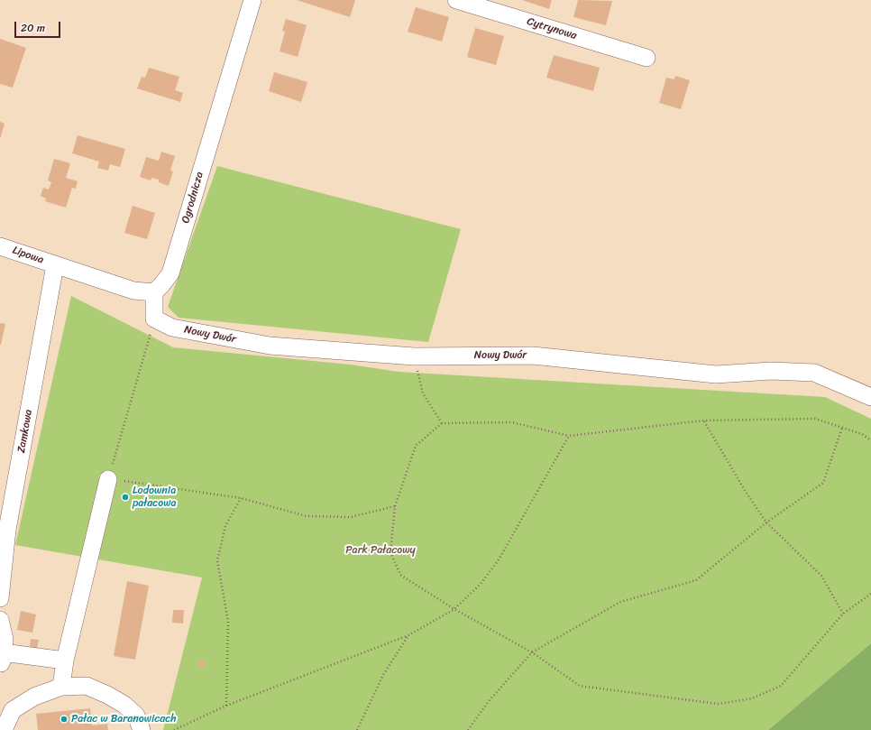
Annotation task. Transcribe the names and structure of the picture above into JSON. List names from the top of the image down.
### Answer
{
  "streets": {
    "street": [
      "Cytrynowa",
      "Ogrodnicza",
      "Lipowa",
      "Nowy Dwór",
      "Zamkowa"
    ]
  },
  "crossings": [
    ["Lipowa", "Zamkowa"]
  ],
  "parks": ["Park Pałacowy"],
  "places": ["Lodownia pałacowa", "Pałac w Baranowicach"],
  "scale_bar": "20 m"
}
